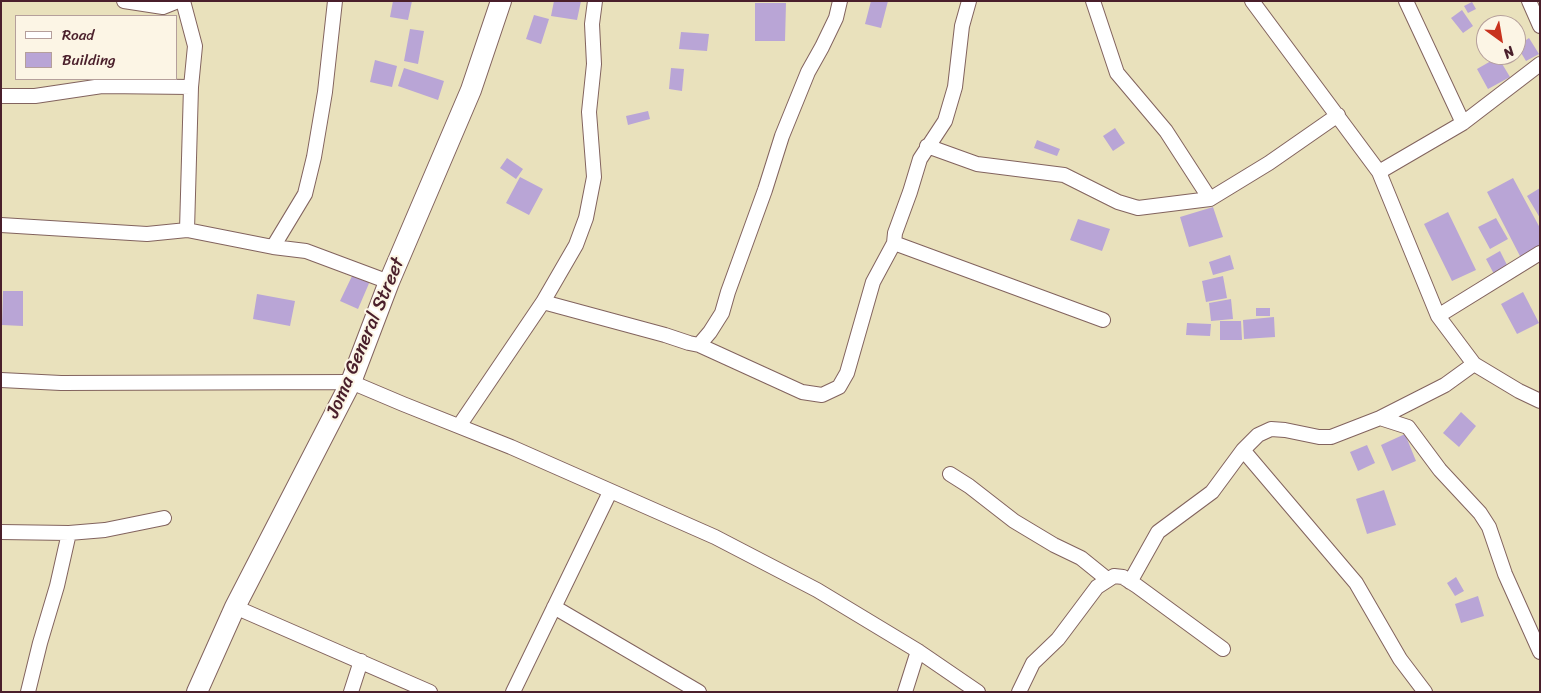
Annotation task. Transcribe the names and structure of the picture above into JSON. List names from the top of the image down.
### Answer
{
  "streets": {
    "street": ["Joma General Street"]
  },
  "legend": ["Road", "Building"],
  "north": "bottom right"
}
